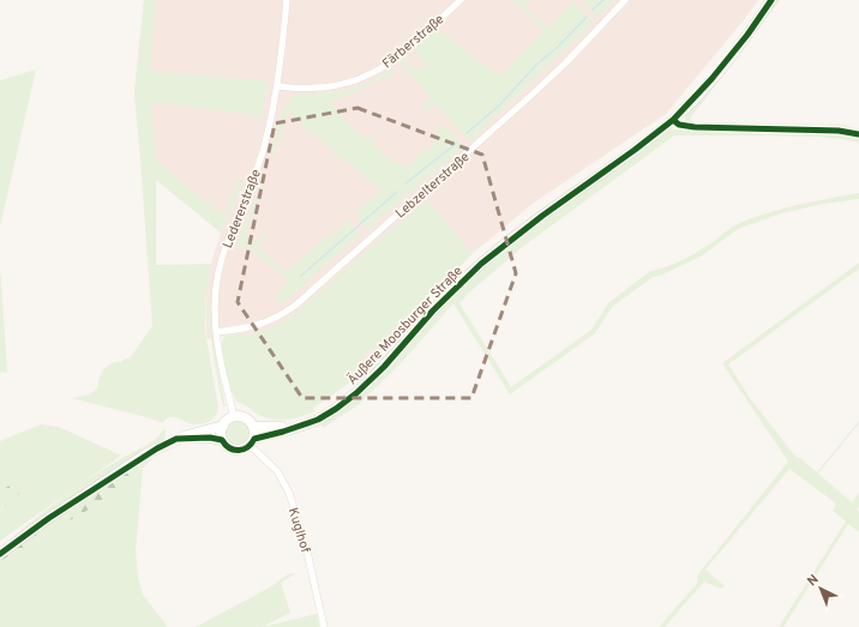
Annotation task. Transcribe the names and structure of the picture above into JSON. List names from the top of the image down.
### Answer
{
  "streets": {
    "street": [
      "Färberstraße",
      "Lebzelterstraße",
      "Ledererstraße",
      "Äußere Moosburger Straße",
      "Kuglhof"
    ]
  },
  "crossings": [
    ["Färberstraße", "Ledererstraße"],
    ["Lebzelterstraße", "Ledererstraße"],
    ["Ledererstraße", "Äußere Moosburger Straße"],
    ["Ledererstraße", "Kuglhof"],
    ["Äußere Moosburger Straße", "Kuglhof"]
  ],
  "north": "top left"
}
